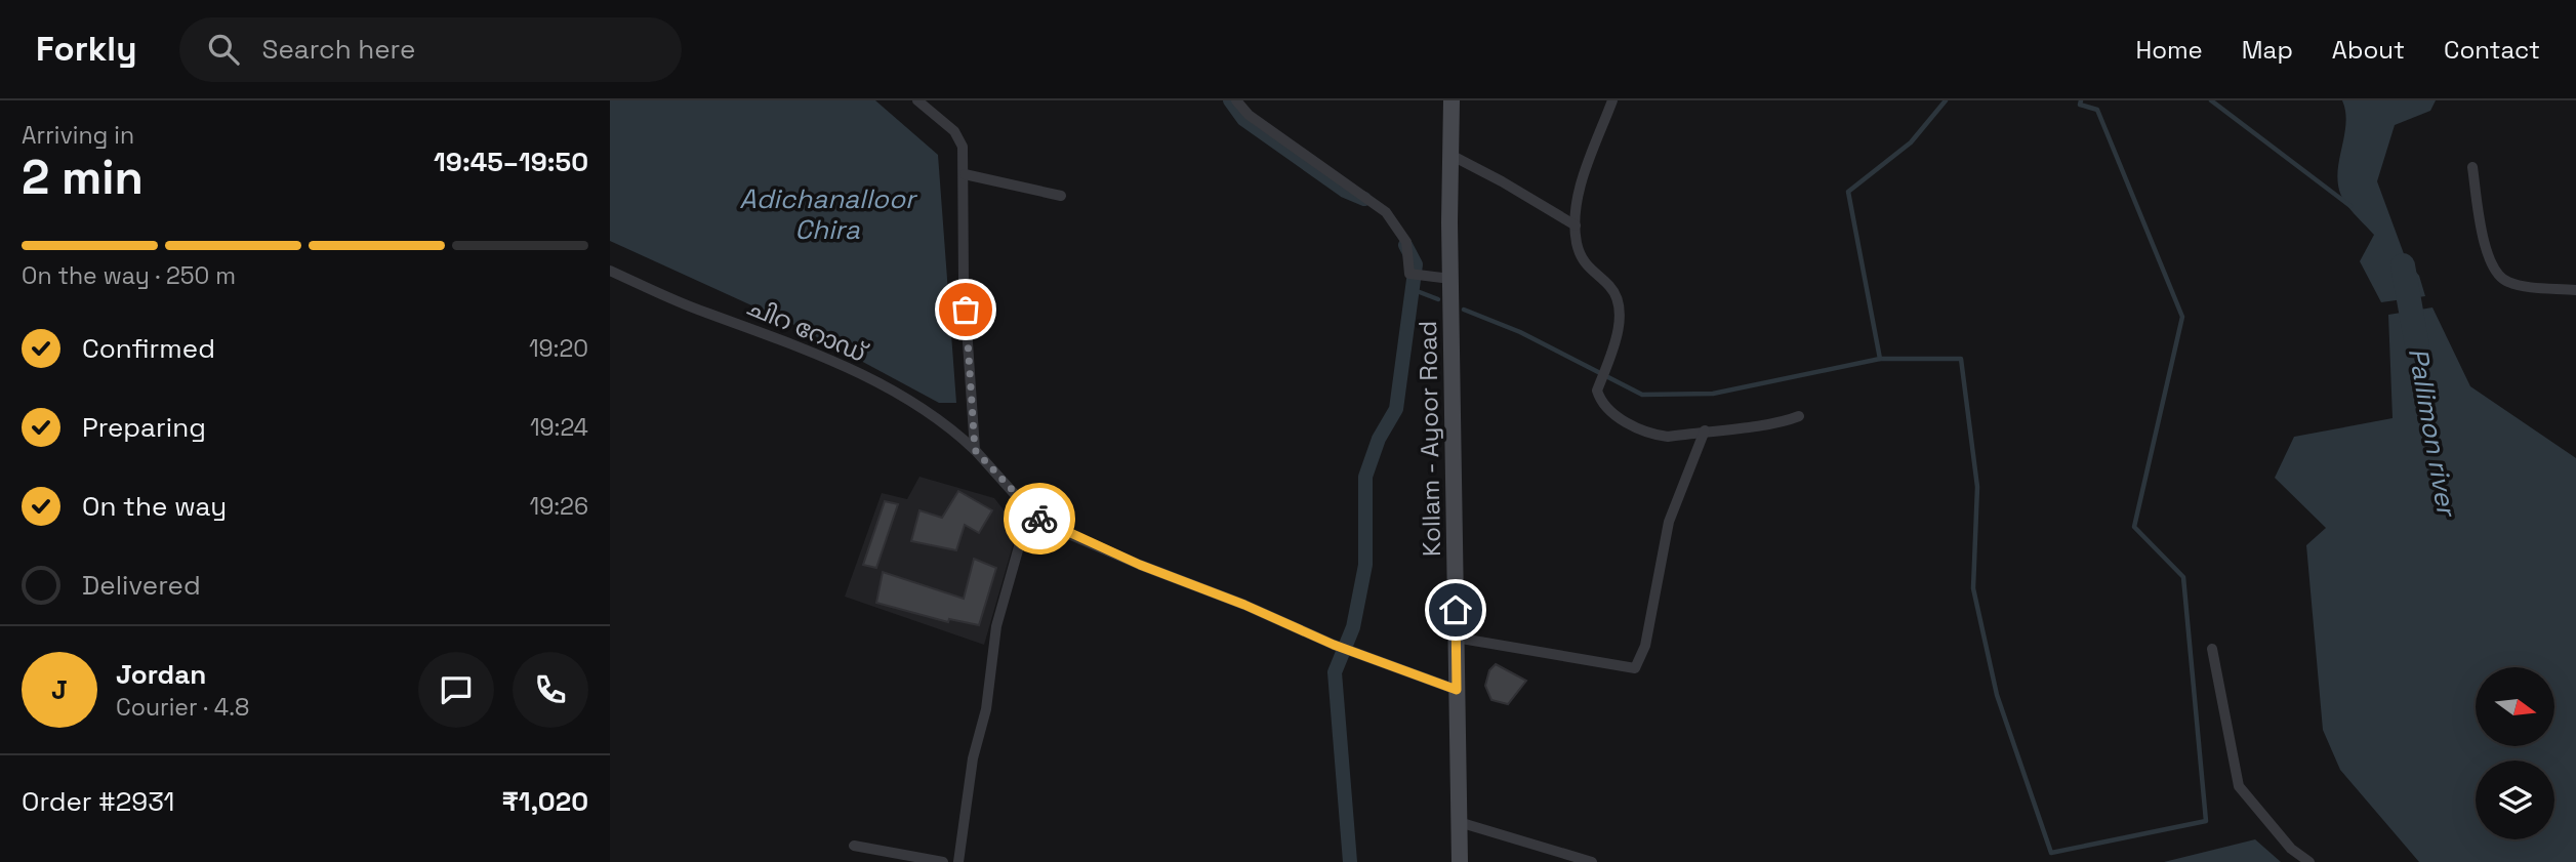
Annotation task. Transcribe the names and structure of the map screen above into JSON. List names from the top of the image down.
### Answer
{
  "streets": {
    "main road": ["Kollam - Ayoor Road"],
    "street": ["ചിറ റോഡ്"]
  },
  "crossings": [
    ["ചിറ റോഡ്", "Kollam - Ayoor Road"]
  ],
  "water": ["Adichanalloor Chira", "Pallimon river"],
  "north": "right",
  "page": {
    "header": "Forkly",
    "search": "Search here",
    "nav": [
      "Home",
      "Map",
      "About",
      "Contact"
    ],
    "heading": ["2 min", "Arriving in", "19:45–19:50"],
    "panel": [
      "Jordan",
      "Courier · 4.8",
      "Order #2931",
      "₹1,020"
    ],
    "bar": "On the way · 250 m",
    "list": [
      ["Confirmed", "19:20"],
      ["Preparing", "19:24"],
      ["On the way", "19:26"],
      "Delivered"
    ],
    "round": "J"
  }
}
